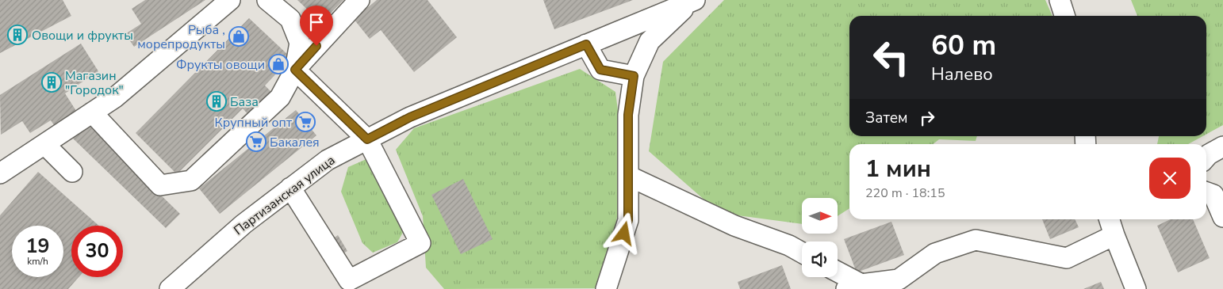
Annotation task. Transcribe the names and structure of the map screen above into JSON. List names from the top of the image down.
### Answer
{
  "streets": {
    "street": ["Партизанская улица"]
  },
  "places": {
    "building": ["Овощи и фрукты", "Магазин \"Городок\"", "База"],
    "shop": ["Рыба , морепродукты", "Фрукты овощи"],
    "supermarket": ["Крупный опт", "Бакалея"]
  },
  "north": "right",
  "page": {
    "turn": ["60 m", "Налево"],
    "then": "Затем",
    "heading": ["1 мин", "220 m · 18:15"],
    "speed": "19 km/h",
    "limit": "30"
  }
}
